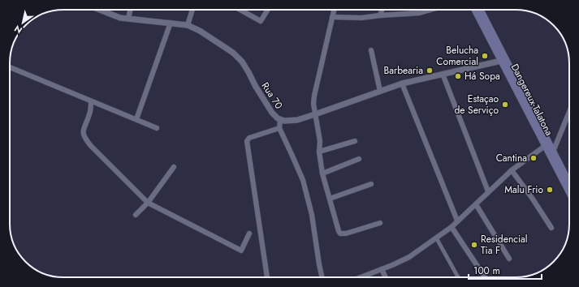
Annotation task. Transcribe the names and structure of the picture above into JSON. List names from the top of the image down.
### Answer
{
  "streets": {
    "main road": ["Dangereux-Talatona"],
    "street": ["Rua 70"]
  },
  "crossings": [
    ["Rua 70", "Dangereux-Talatona"]
  ],
  "places": [
    "Belucha Comercial",
    "Barbearia",
    "Há Sopa",
    "Estaçao de Serviço",
    "Cantina",
    "Malu Frio",
    "Residencial Tia F"
  ],
  "scale_bar": "100 m",
  "north": "bottom left"
}
